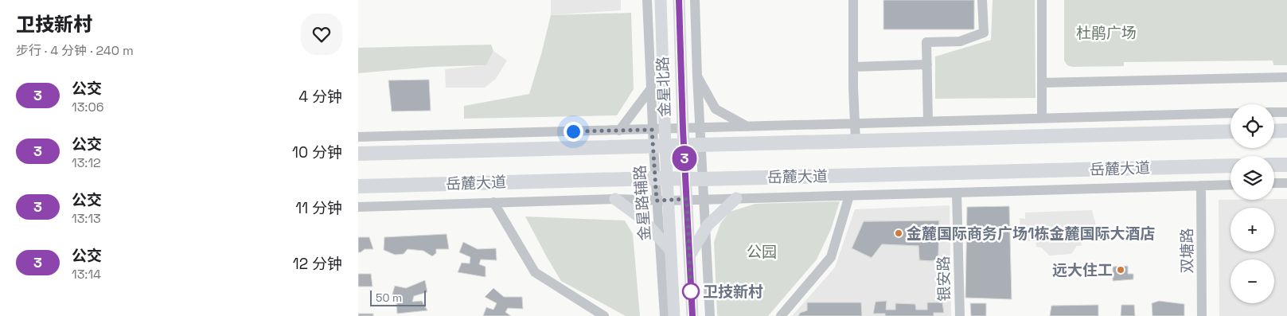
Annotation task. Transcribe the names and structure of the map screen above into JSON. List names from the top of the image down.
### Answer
{
  "streets": {
    "highway": ["岳麓大道"],
    "main road": ["金星北路"],
    "street": ["金星路辅路", "双塘路", "银安路"]
  },
  "crossings": [
    ["金星北路", "岳麓大道"],
    ["金星北路", "金星路辅路"]
  ],
  "parks": ["杜鹃广场", "公园"],
  "places": ["金麓国际商务广场1栋金麓国际大酒店", "远大住工", "卫技新村"],
  "lines": ["bus line 3"],
  "scale_bar": "50 m",
  "page": {
    "heading": ["卫技新村", "步行 · 4 分钟 · 240 m"],
    "on_map": "3",
    "list": [
      {
        "mark": "3",
        "name": "公交",
        "note": "13:06",
        "value": "4 分钟"
      },
      {
        "mark": "3",
        "name": "公交",
        "note": "13:12",
        "value": "10 分钟"
      },
      {
        "mark": "3",
        "name": "公交",
        "note": "13:13",
        "value": "11 分钟"
      },
      {
        "mark": "3",
        "name": "公交",
        "note": "13:14",
        "value": "12 分钟"
      }
    ],
    "map_buttons": ["+", "−"],
    "scale": "50 m"
  }
}
